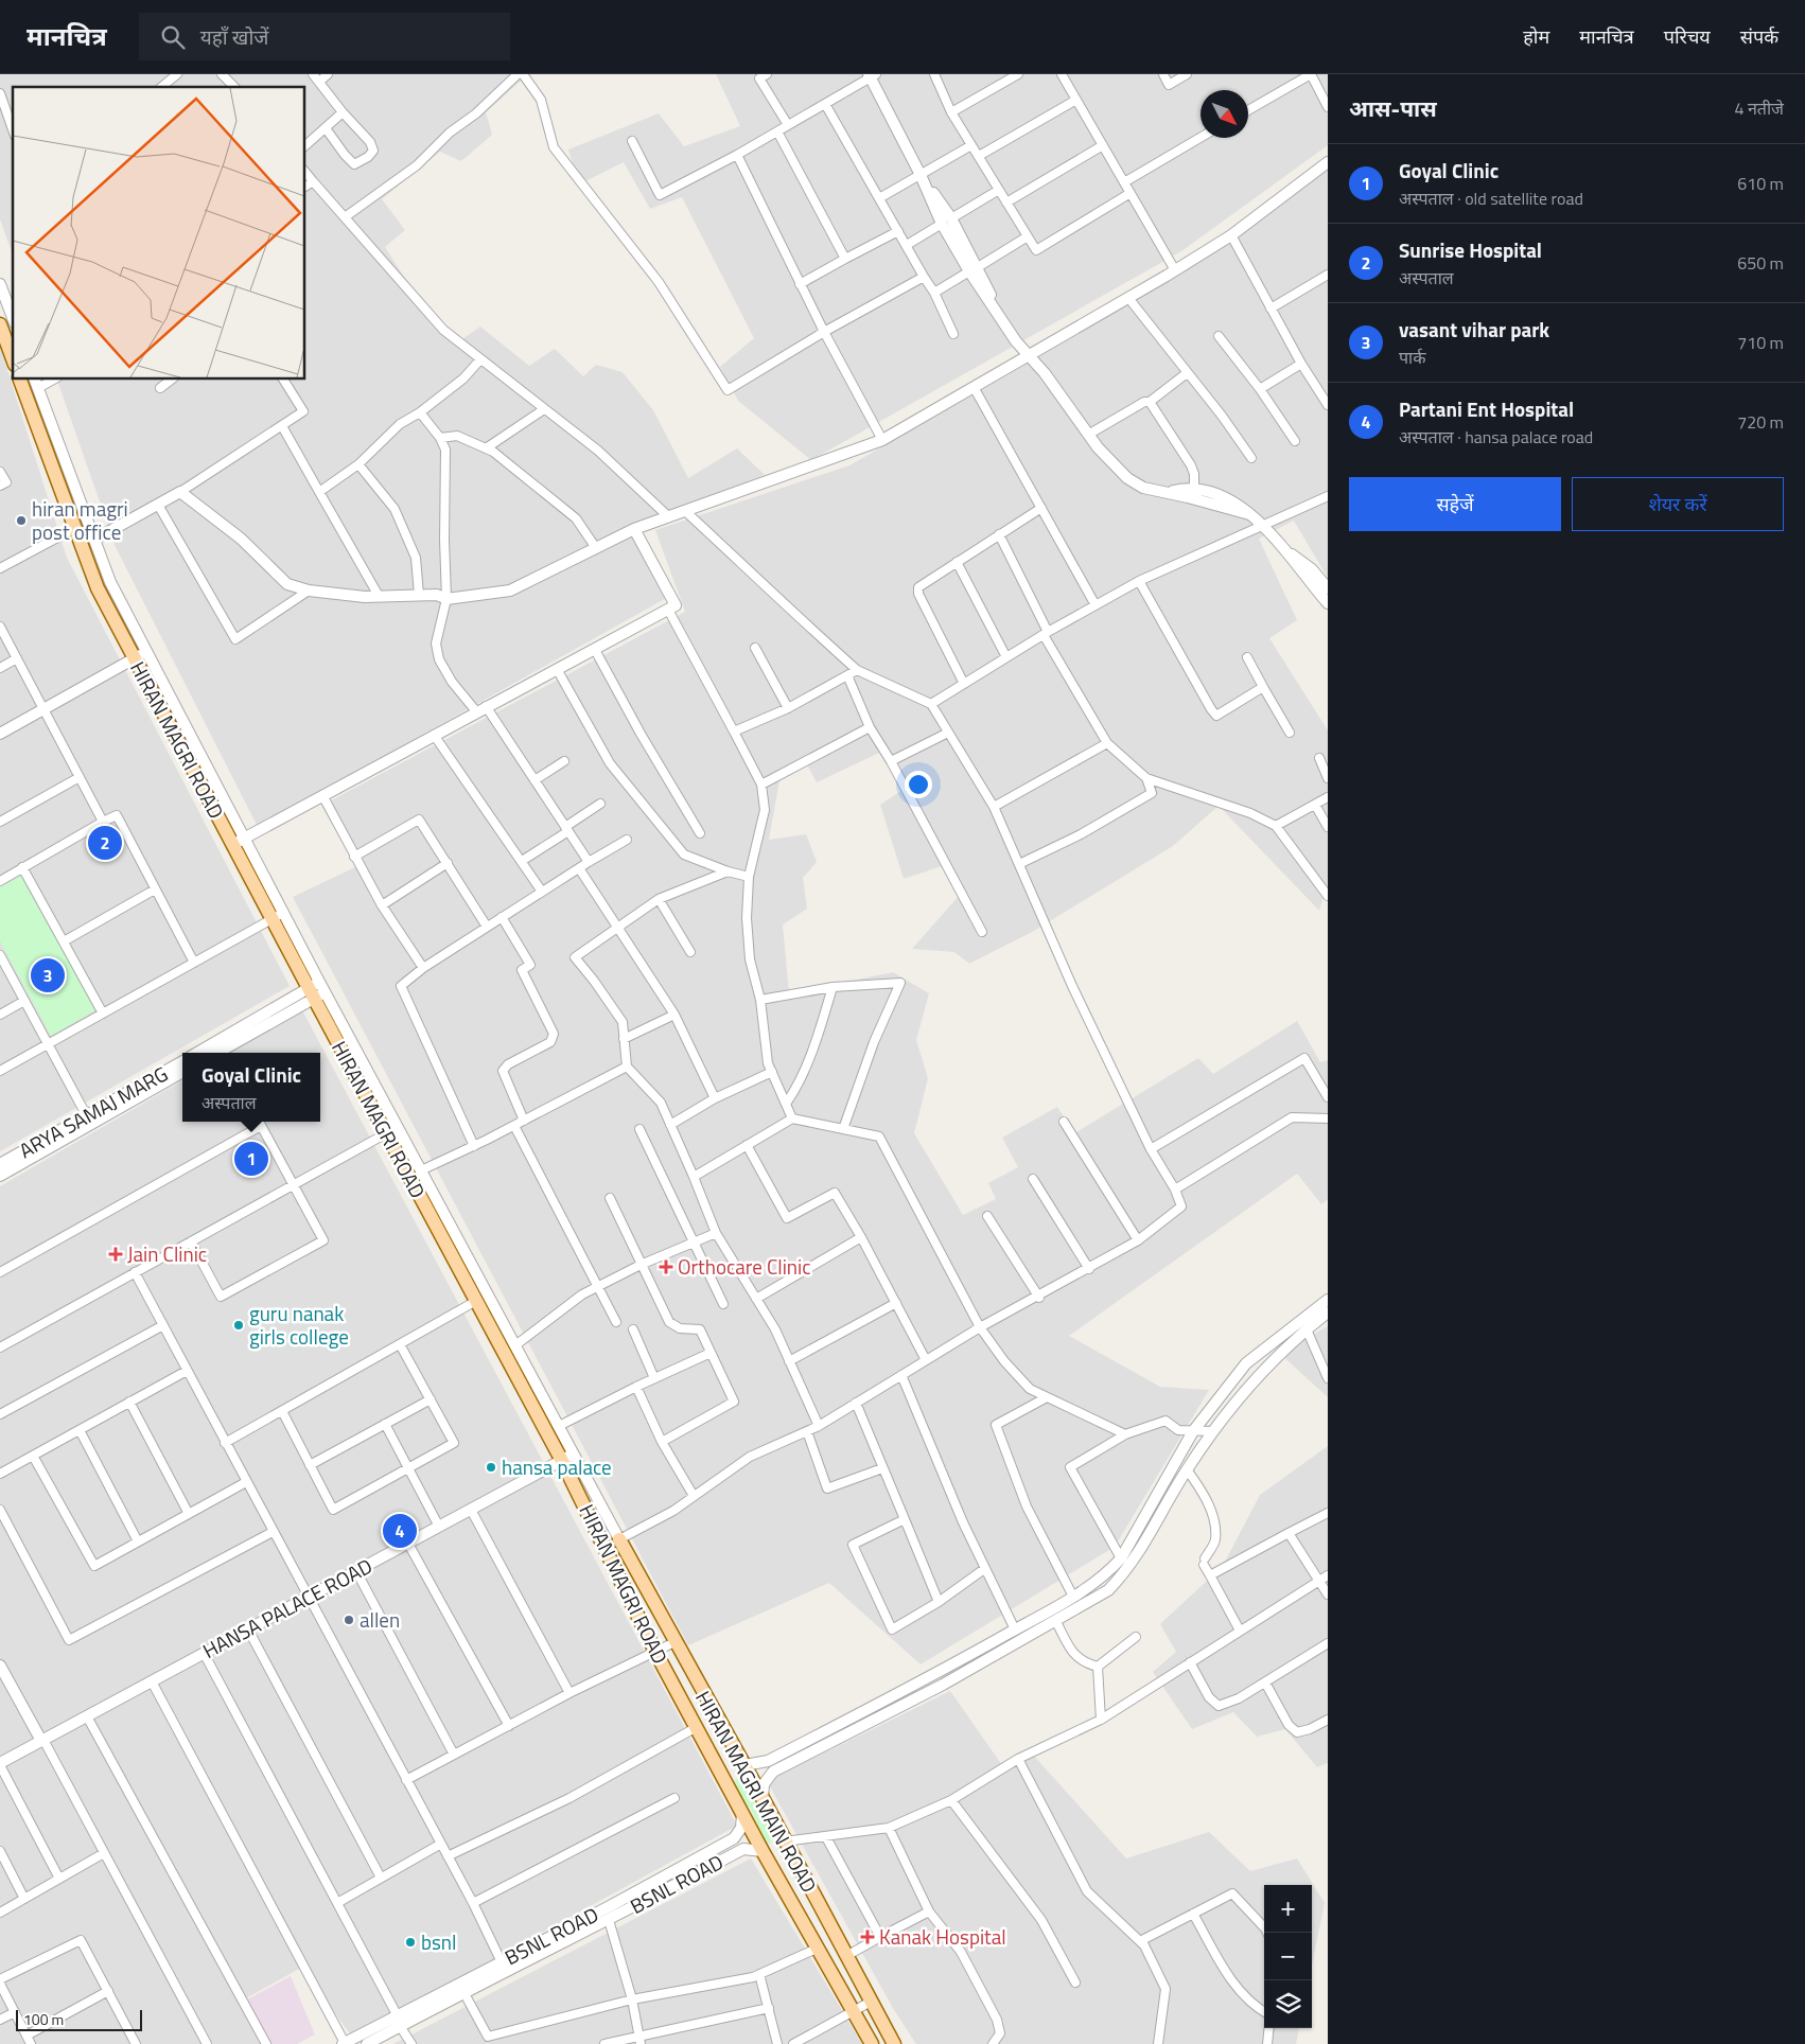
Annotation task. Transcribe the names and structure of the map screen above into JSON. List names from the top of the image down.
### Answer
{
  "streets": {
    "main road": ["HIRAN MAGRI ROAD", "HIRAN MAGRI MAIN ROAD"],
    "street": ["ARYA SAMAJ MARG", "HANSA PALACE ROAD", "BSNL ROAD"]
  },
  "crossings": [
    ["HIRAN MAGRI ROAD", "ARYA SAMAJ MARG"],
    ["HIRAN MAGRI ROAD", "HANSA PALACE ROAD"],
    ["HIRAN MAGRI ROAD", "HIRAN MAGRI MAIN ROAD"],
    ["HIRAN MAGRI ROAD", "BSNL ROAD"],
    ["HIRAN MAGRI MAIN ROAD", "BSNL ROAD"]
  ],
  "places": {
    "other": [
      "hiran magri post office",
      "guru nanak girls college",
      "hansa palace",
      "allen",
      "bsnl"
    ],
    "health": ["Jain Clinic", "Orthocare Clinic", "Kanak Hospital"]
  },
  "scale_bar": "100 m",
  "north": "bottom right",
  "page": {
    "header": "मानचित्र",
    "search": "यहाँ खोजें",
    "nav": [
      "होम",
      "मानचित्र",
      "परिचय",
      "संपर्क"
    ],
    "heading": ["आस-पास", "4 नतीजे"],
    "list": [
      {
        "mark": "1",
        "name": "Goyal Clinic",
        "note": "अस्पताल · old satellite road",
        "value": "610 m"
      },
      {
        "mark": "2",
        "name": "Sunrise Hospital",
        "note": "अस्पताल",
        "value": "650 m"
      },
      {
        "mark": "3",
        "name": "vasant vihar park",
        "note": "पार्क",
        "value": "710 m"
      },
      {
        "mark": "4",
        "name": "Partani Ent Hospital",
        "note": "अस्पताल · hansa palace road",
        "value": "720 m"
      }
    ],
    "buttons": ["सहेजें", "शेयर करें"],
    "pins": [
      "2",
      "3",
      "1",
      "4"
    ],
    "popup": ["Goyal Clinic", "अस्पताल"],
    "map_buttons": ["+", "−"],
    "scale": "100 m"
  }
}
